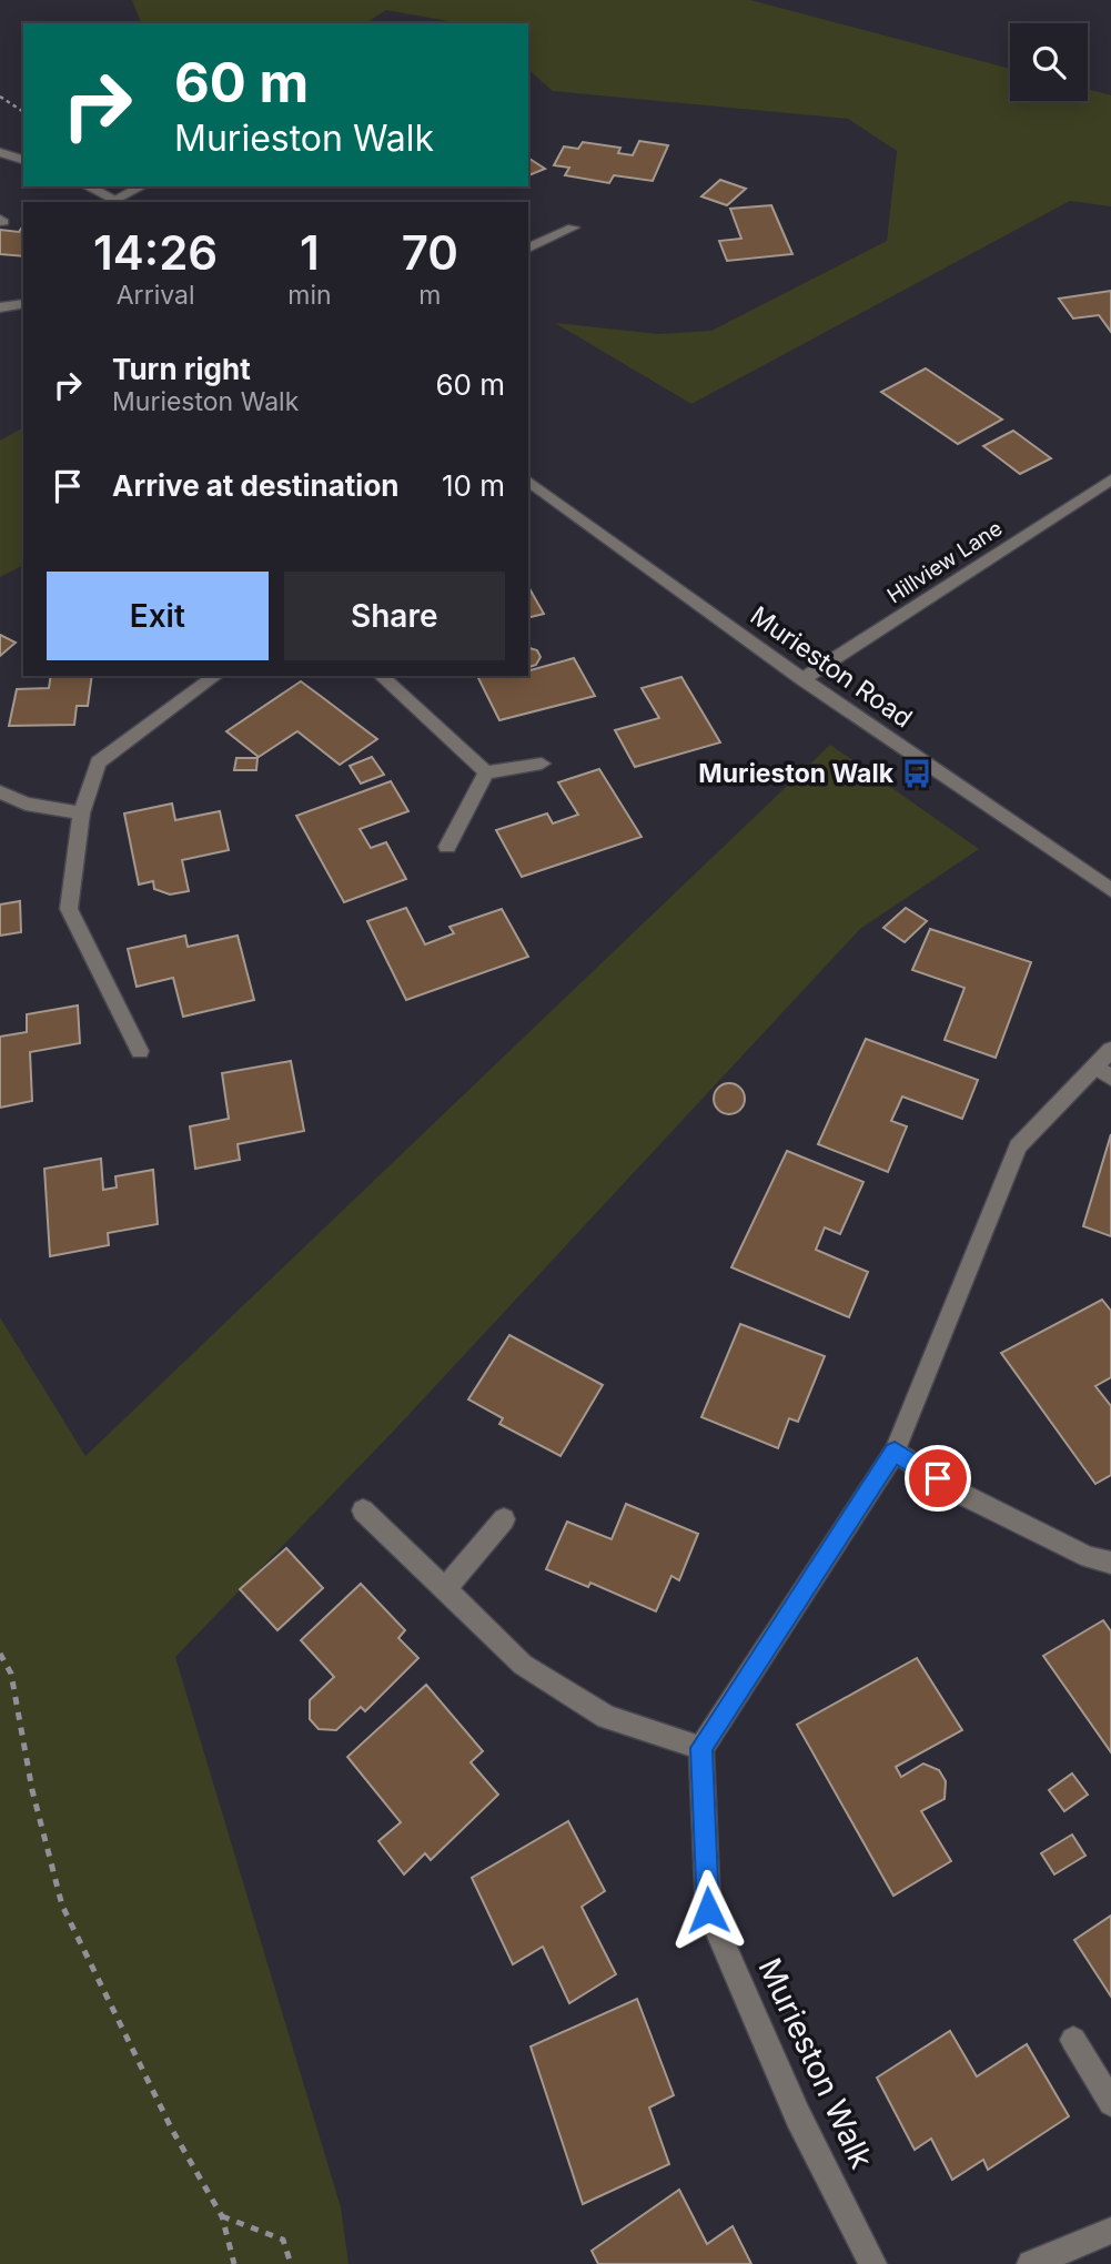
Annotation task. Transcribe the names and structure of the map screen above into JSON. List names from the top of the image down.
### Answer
{
  "streets": {
    "street": ["Hillview Lane", "Murieston Road", "Murieston Walk"]
  },
  "crossings": [
    ["Hillview Lane", "Murieston Road"]
  ],
  "places": {
    "bus stop": ["Murieston Walk"]
  },
  "page": {
    "turn": ["60 m", "Murieston Walk"],
    "eta": [
      "14:26",
      "Arrival",
      "1",
      "min",
      "70",
      "m"
    ],
    "list": [
      {
        "name": "Turn right",
        "note": "Murieston Walk",
        "value": "60 m"
      },
      {
        "name": "Arrive at destination",
        "value": "10 m"
      }
    ],
    "buttons": ["Exit", "Share"]
  }
}
